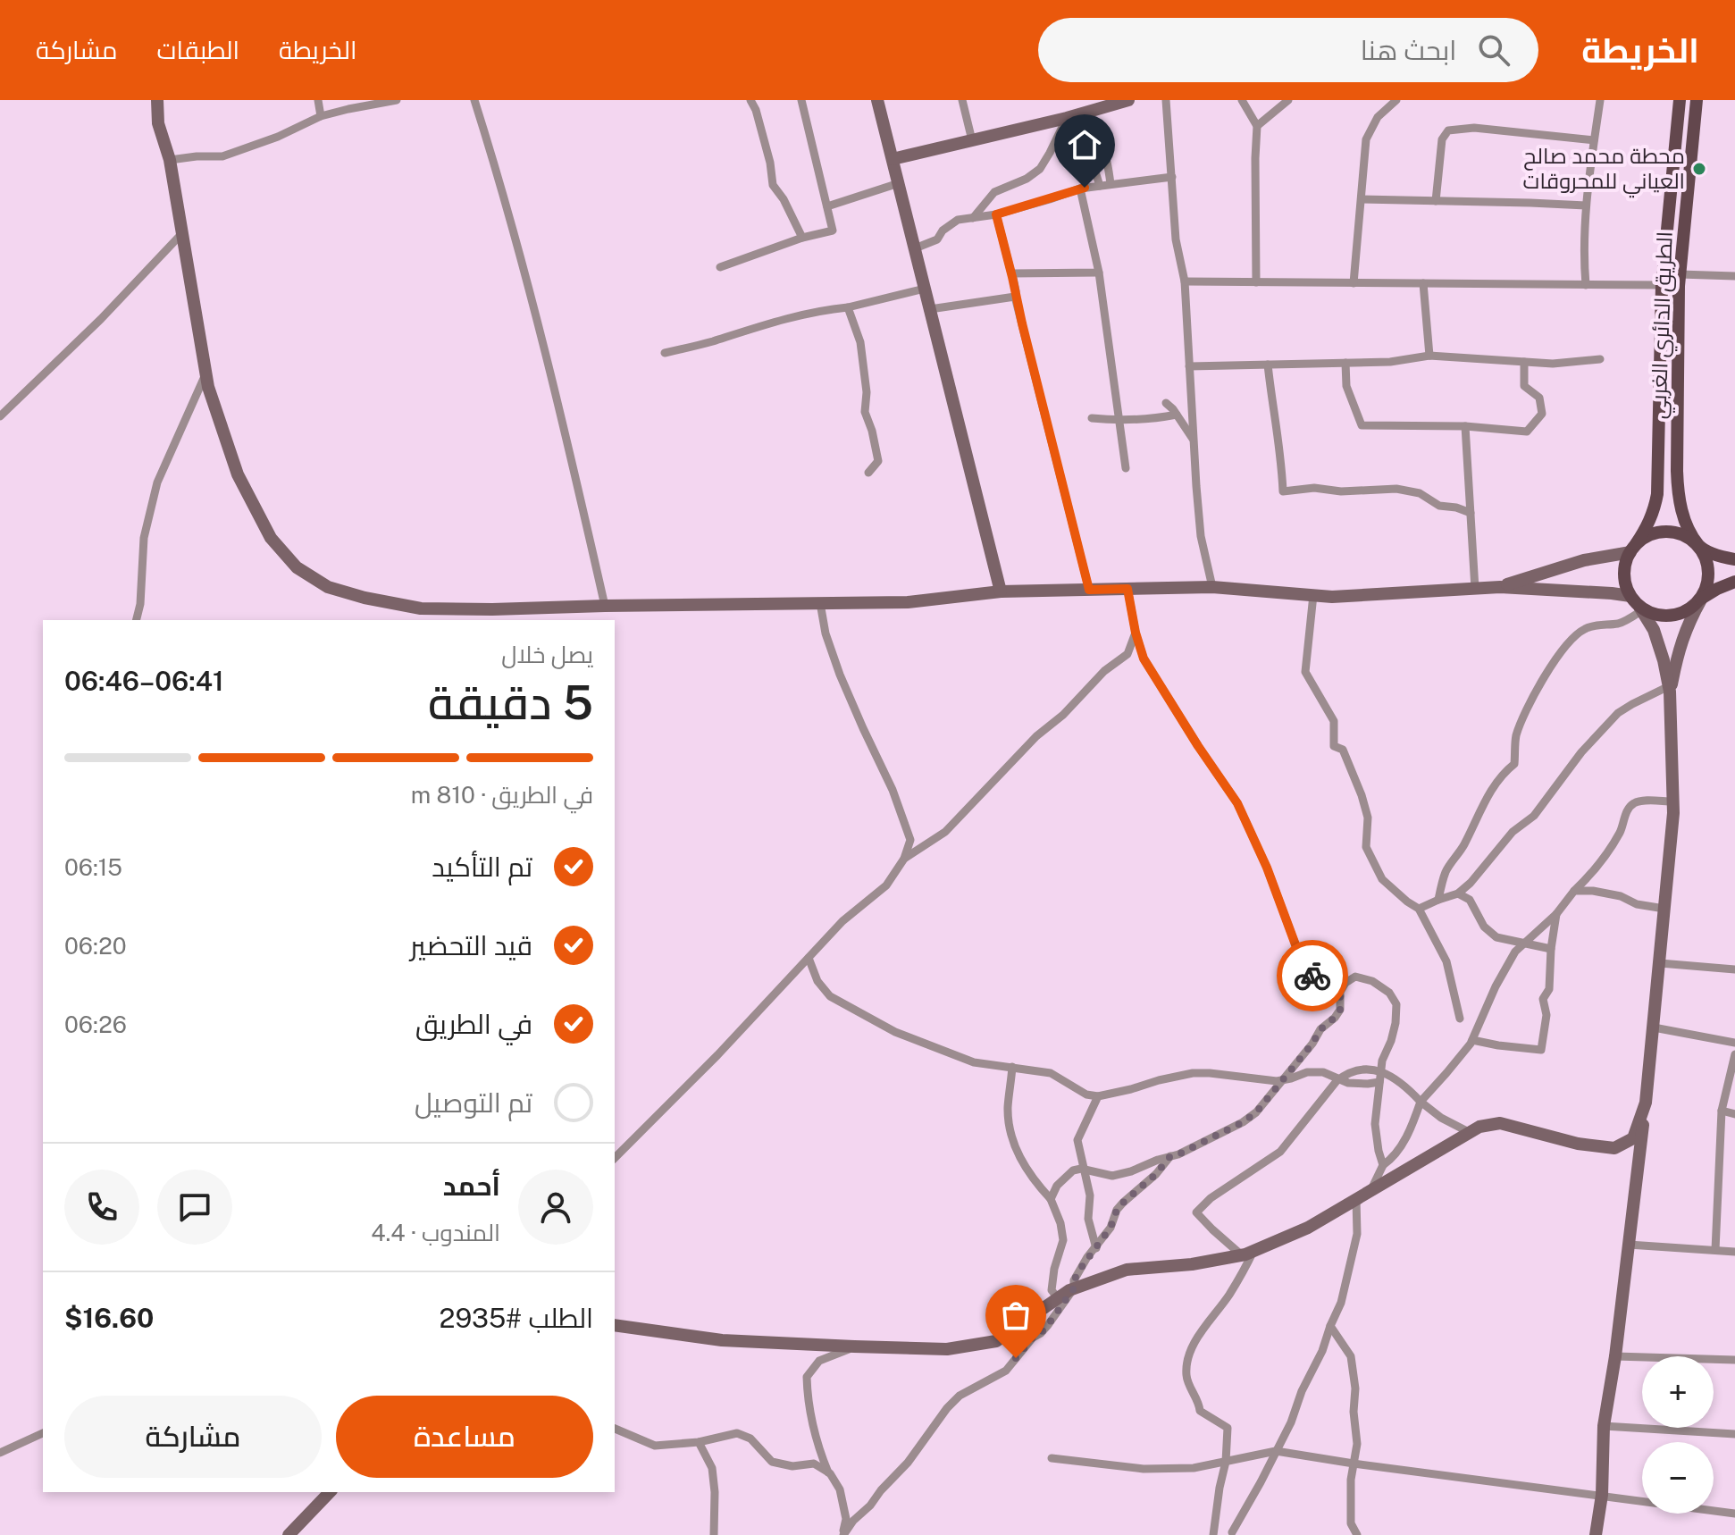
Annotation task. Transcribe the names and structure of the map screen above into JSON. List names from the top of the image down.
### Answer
{
  "streets": {
    "main road": ["الطريق الدائري الغربي"]
  },
  "places": ["محطة محمد صالح العياني للمحروقات"],
  "page": {
    "header": "الخريطة",
    "search": "ابحث هنا",
    "nav": ["الخريطة", "الطبقات", "مشاركة"],
    "heading": ["5 دقيقة", "يصل خلال", "06:41–06:46"],
    "panel": [
      "أحمد",
      "المندوب · 4.4",
      "الطلب #2935",
      "$16.60"
    ],
    "bar": "في الطريق · 810 m",
    "list": [
      ["تم التأكيد", "06:15"],
      ["قيد التحضير", "06:20"],
      ["في الطريق", "06:26"],
      "تم التوصيل"
    ],
    "map_buttons": ["+", "−"],
    "buttons": ["مساعدة", "مشاركة"]
  }
}
